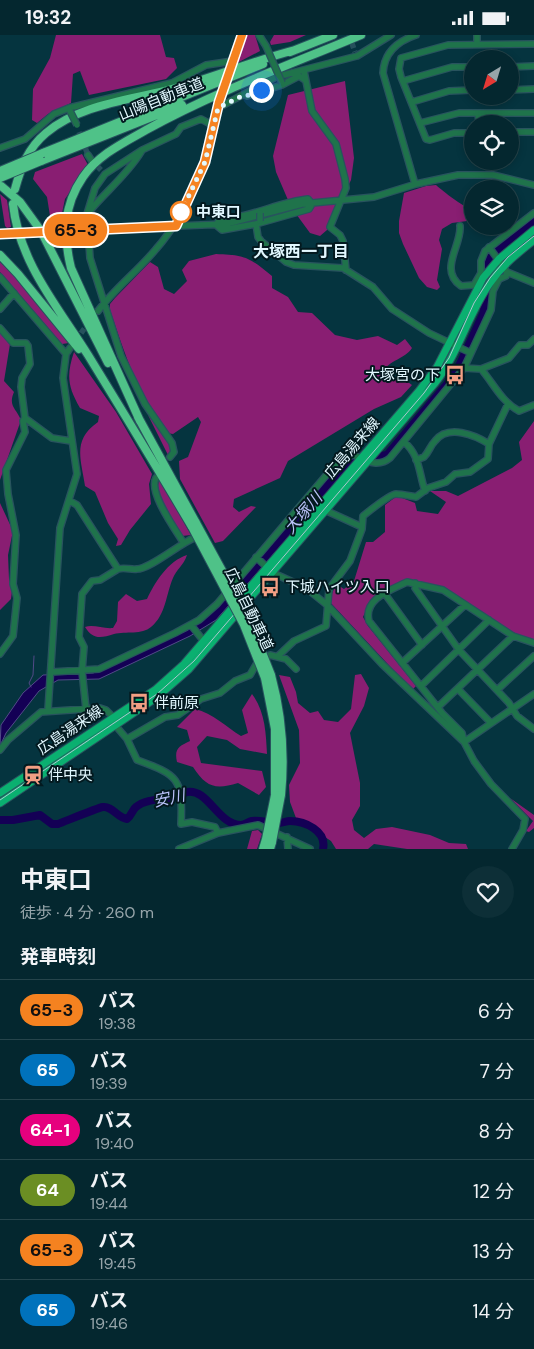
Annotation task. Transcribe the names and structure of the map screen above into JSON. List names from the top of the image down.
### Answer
{
  "streets": {
    "highway": ["山陽自動車道", "広島自動車道"],
    "main road": ["広島湯来線"]
  },
  "districts": ["大塚西一丁目"],
  "water": ["大塚川", "安川"],
  "places": {
    "other": ["中東口"],
    "bus stop": ["大塚宮の下", "下城ハイツ入口", "伴前原"],
    "station": ["伴中央"]
  },
  "lines": ["bus line 65-3"],
  "north": "bottom left",
  "page": {
    "status": "19:32",
    "on_map": "65-3",
    "heading": [
      ["中東口", "徒歩 · 4 分 · 260 m"],
      "発車時刻"
    ],
    "list": [
      {
        "mark": "65-3",
        "name": "バス",
        "note": "19:38",
        "value": "6 分"
      },
      {
        "mark": "65",
        "name": "バス",
        "note": "19:39",
        "value": "7 分"
      },
      {
        "mark": "64-1",
        "name": "バス",
        "note": "19:40",
        "value": "8 分"
      },
      {
        "mark": "64",
        "name": "バス",
        "note": "19:44",
        "value": "12 分"
      },
      {
        "mark": "65-3",
        "name": "バス",
        "note": "19:45",
        "value": "13 分"
      },
      {
        "mark": "65",
        "name": "バス",
        "note": "19:46",
        "value": "14 分"
      }
    ]
  }
}
